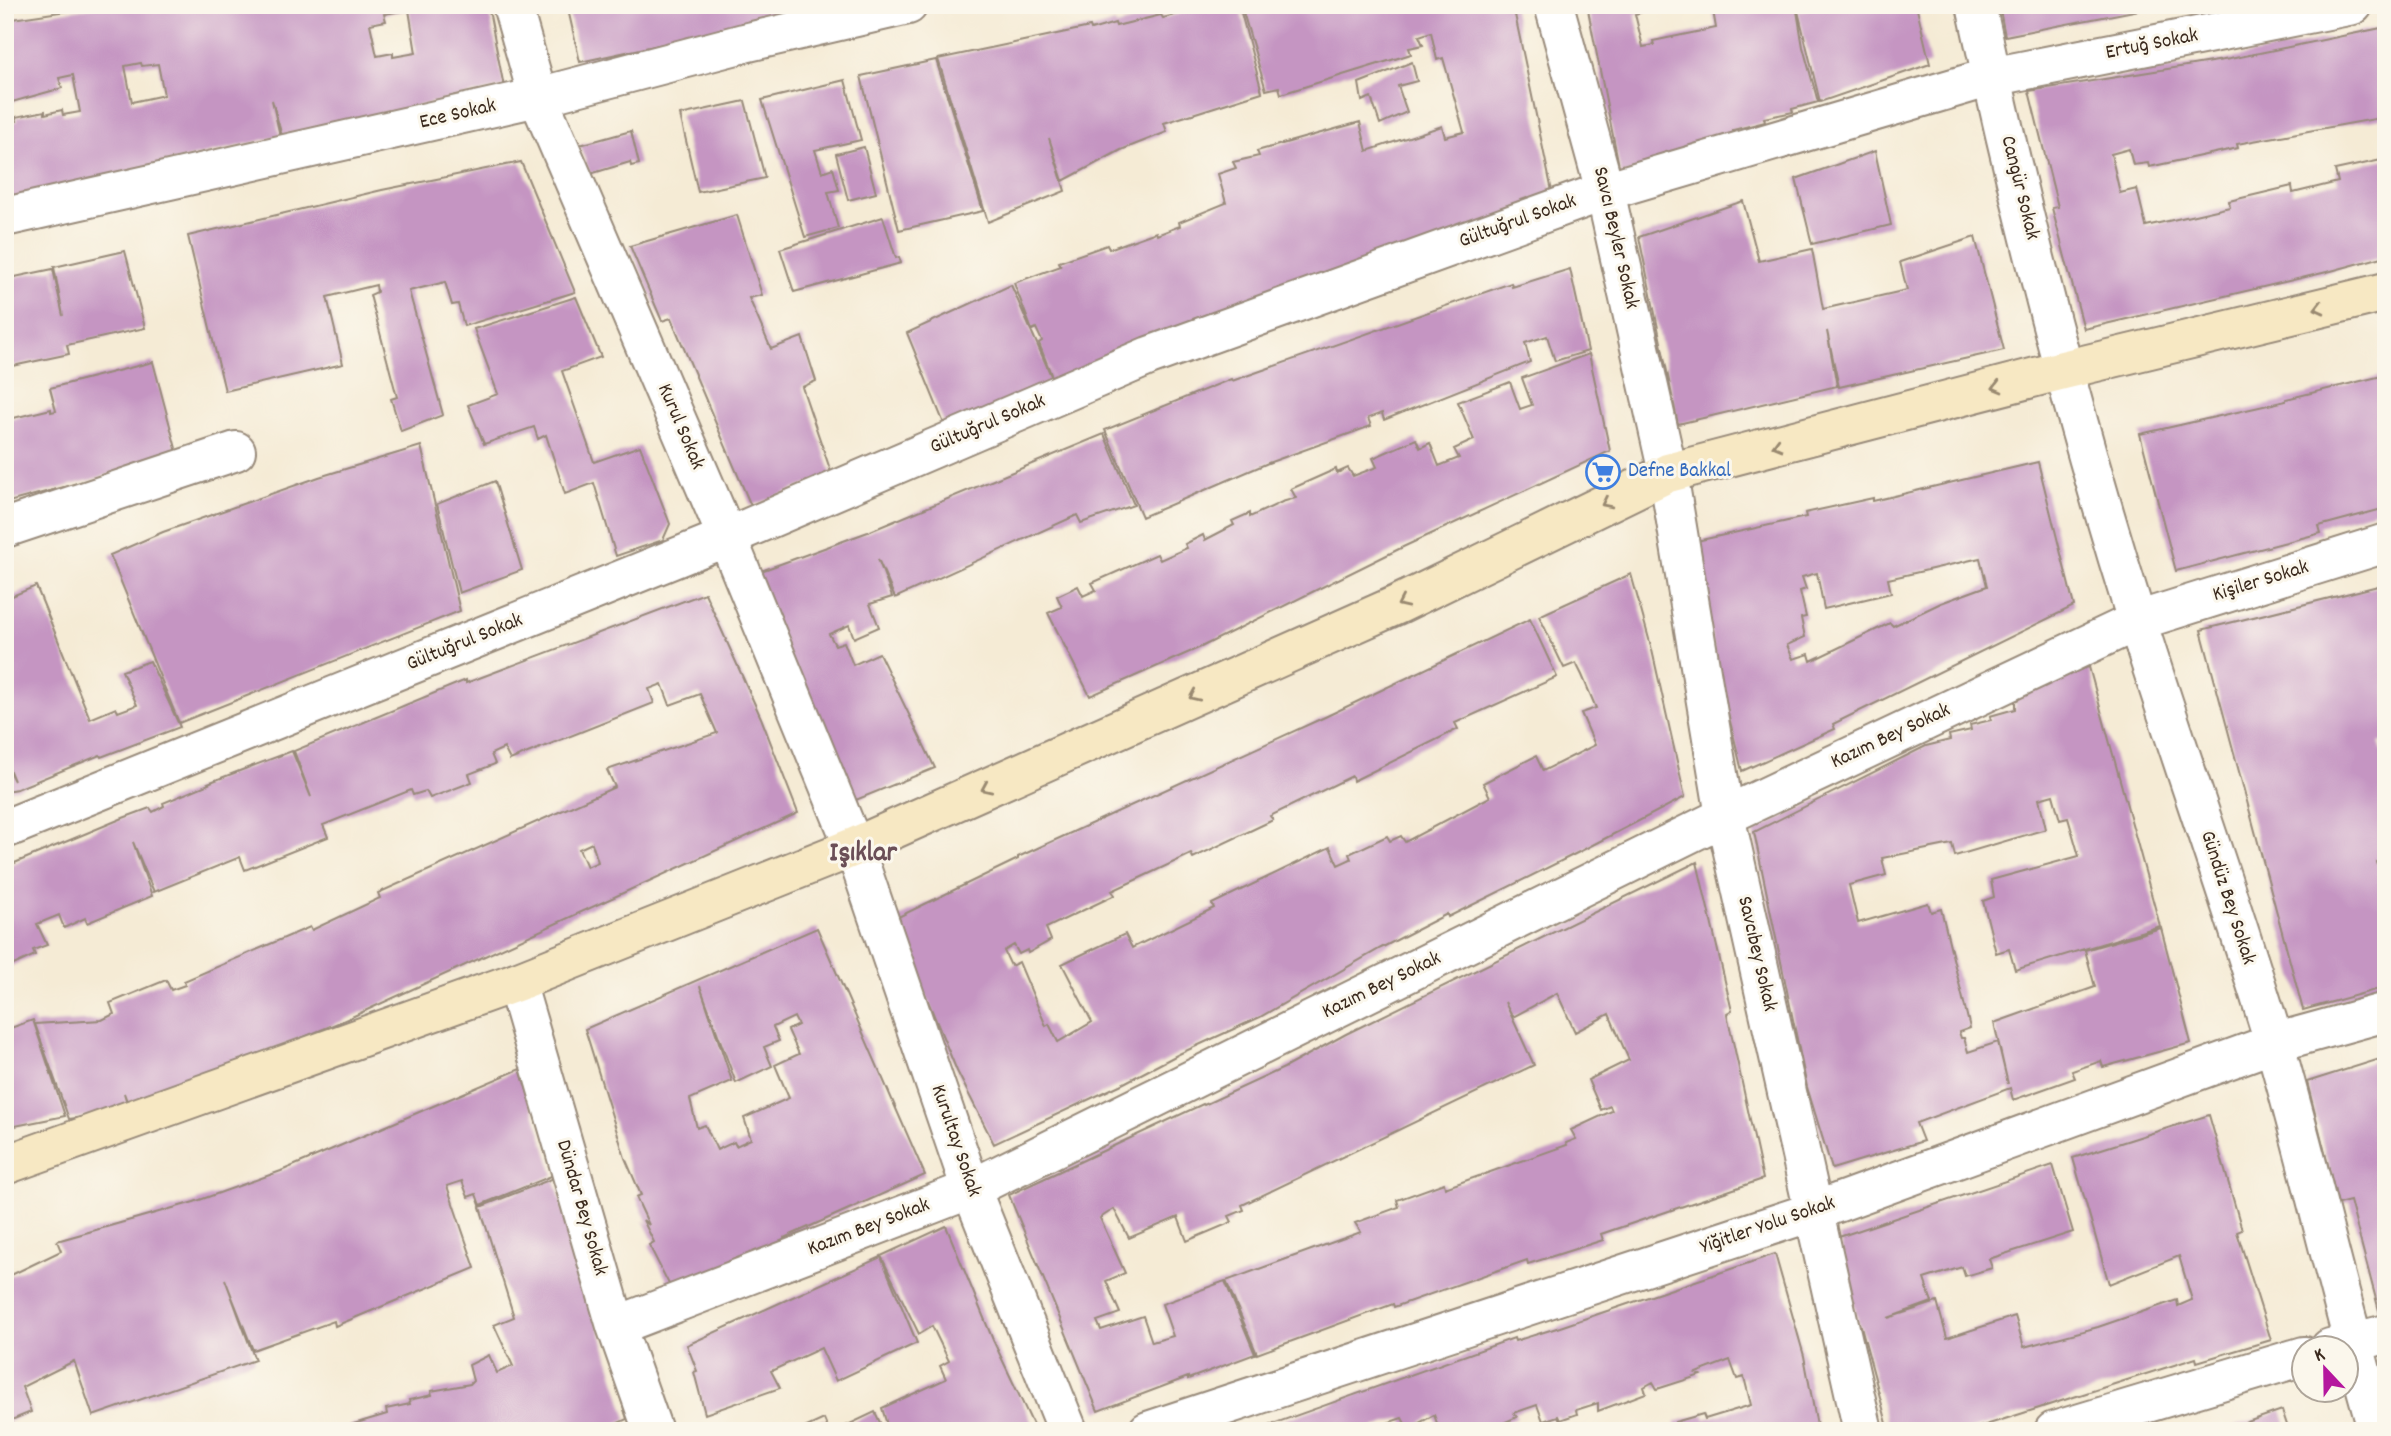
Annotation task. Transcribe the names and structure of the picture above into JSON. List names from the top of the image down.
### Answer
{
  "streets": {
    "street": [
      "Ertuğ Sokak",
      "Ece Sokak",
      "Cangür Sokak",
      "Gültuğrul Sokak",
      "Savcı Beyler Sokak",
      "Kurul Sokak",
      "Kişiler Sokak",
      "Kazım Bey Sokak",
      "Gündüz Bey Sokak",
      "Savcıbey Sokak",
      "Kurultay Sokak",
      "Dündar Bey Sokak",
      "Yiğitler Yolu Sokak"
    ]
  },
  "crossings": [
    ["Ertuğ Sokak", "Cangür Sokak"],
    ["Ertuğ Sokak", "Gültuğrul Sokak"],
    ["Ece Sokak", "Kurul Sokak"],
    ["Cangür Sokak", "Gültuğrul Sokak"],
    ["Cangür Sokak", "Gündüz Bey Sokak"],
    ["Gültuğrul Sokak", "Savcı Beyler Sokak"],
    ["Gültuğrul Sokak", "Kurul Sokak"],
    ["Savcı Beyler Sokak", "Savcıbey Sokak"],
    ["Kurul Sokak", "Kurultay Sokak"],
    ["Kişiler Sokak", "Kazım Bey Sokak"],
    ["Kişiler Sokak", "Gündüz Bey Sokak"],
    ["Kazım Bey Sokak", "Gündüz Bey Sokak"],
    ["Kazım Bey Sokak", "Savcıbey Sokak"],
    ["Kazım Bey Sokak", "Kurultay Sokak"],
    ["Kazım Bey Sokak", "Dündar Bey Sokak"],
    ["Gündüz Bey Sokak", "Yiğitler Yolu Sokak"],
    ["Savcıbey Sokak", "Yiğitler Yolu Sokak"]
  ],
  "districts": ["Işıklar"],
  "places": {
    "supermarket": ["Defne Bakkal"]
  },
  "north": "top"
}
